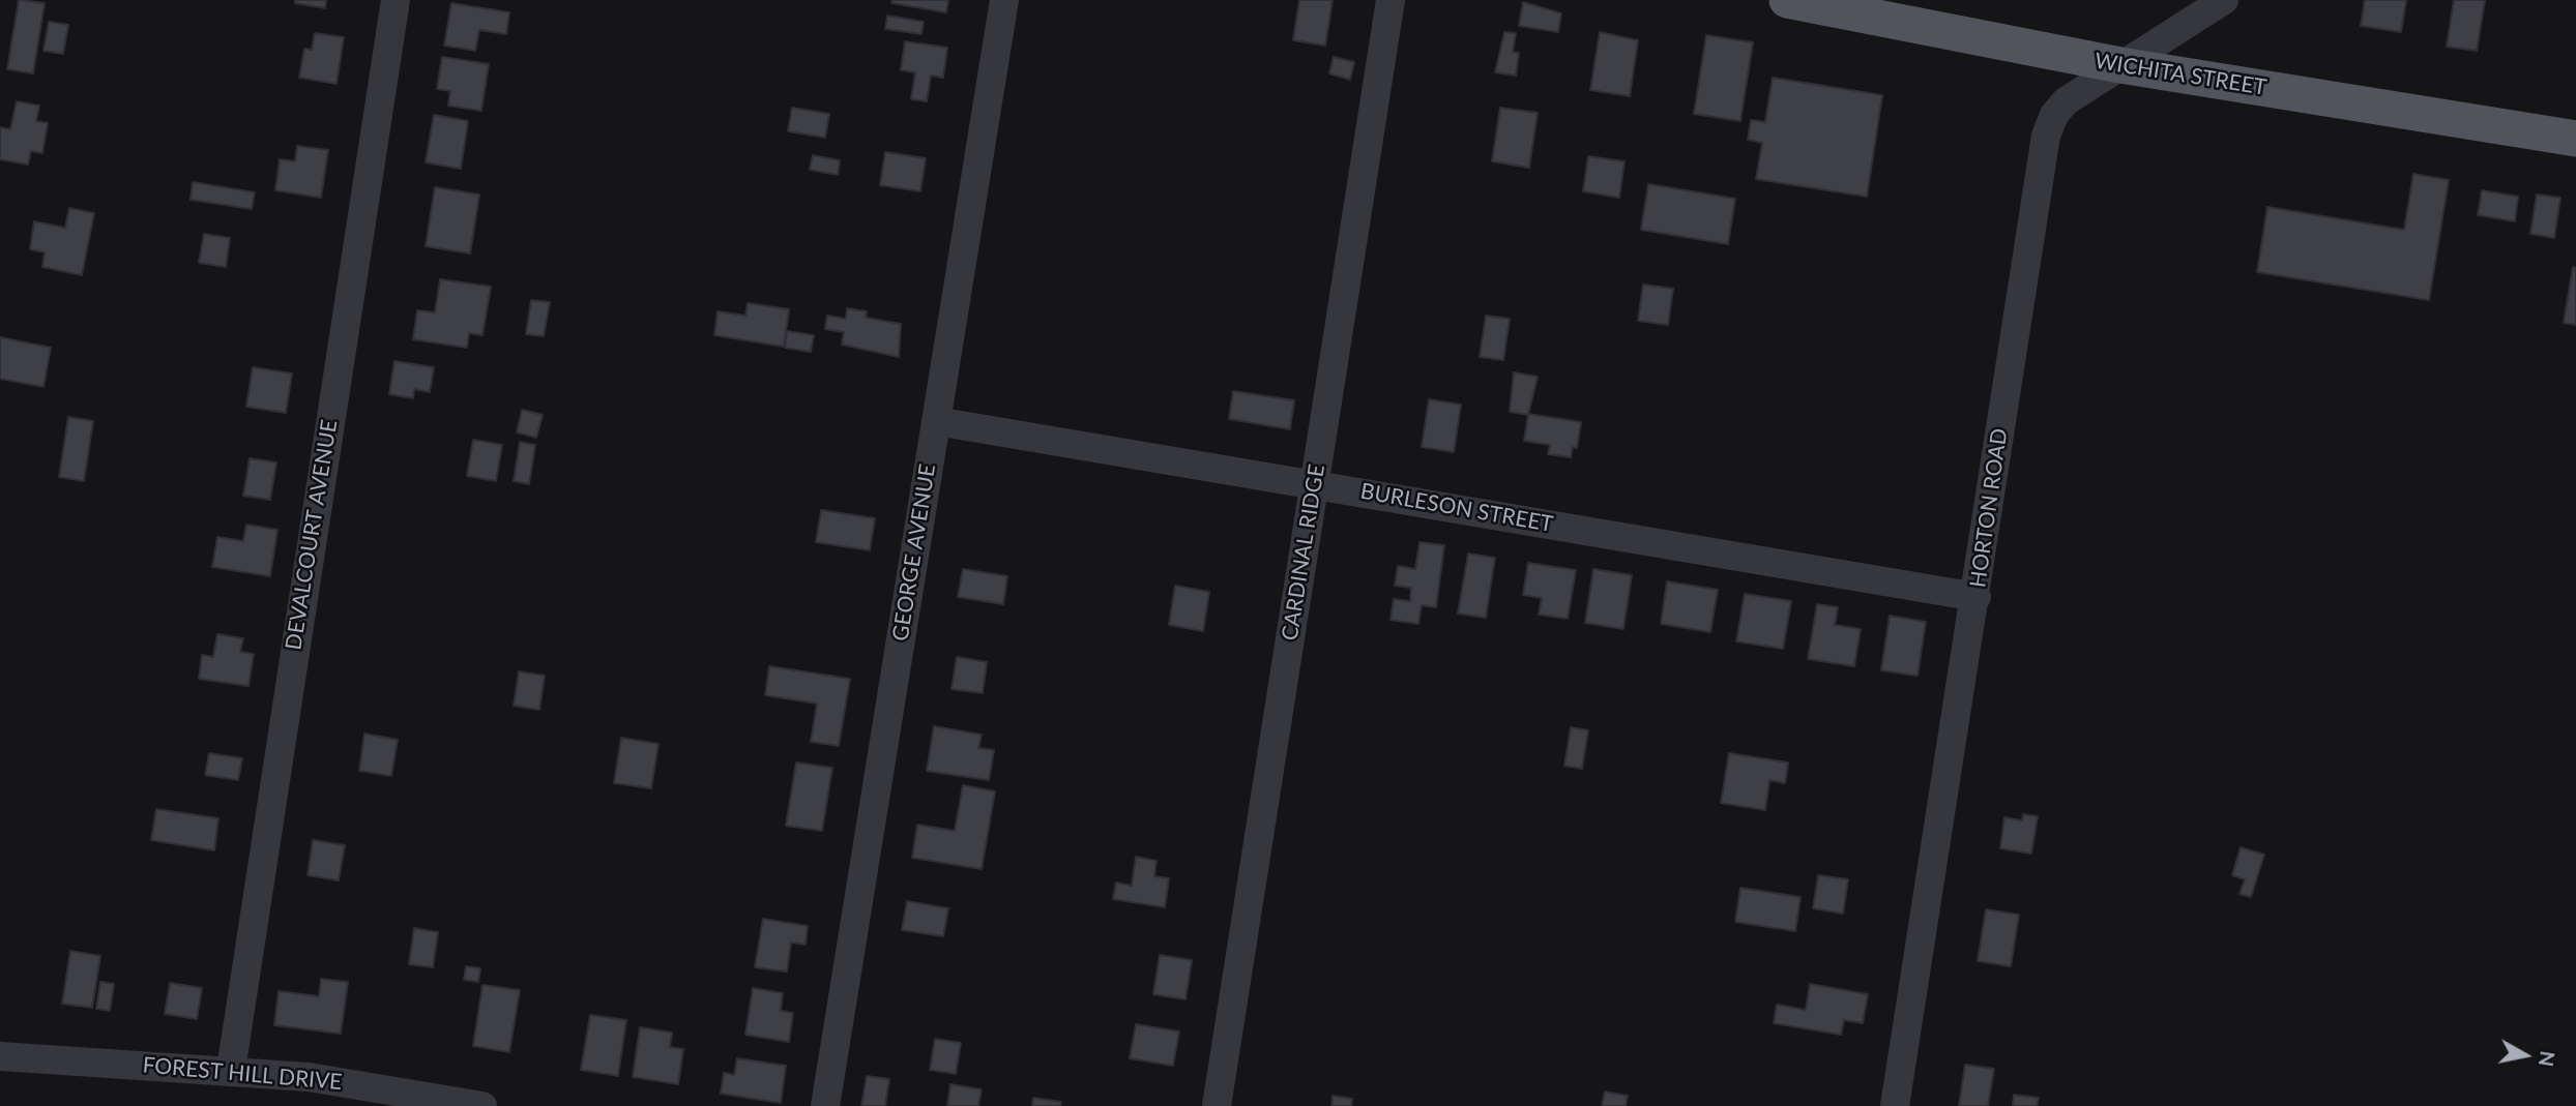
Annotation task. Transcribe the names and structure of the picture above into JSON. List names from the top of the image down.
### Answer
{
  "streets": {
    "main road": ["WICHITA STREET"],
    "street": [
      "BURLESON STREET",
      "HORTON ROAD",
      "DEVALCOURT AVENUE",
      "GEORGE AVENUE",
      "CARDINAL RIDGE",
      "FOREST HILL DRIVE"
    ]
  },
  "crossings": [
    ["WICHITA STREET", "HORTON ROAD"],
    ["BURLESON STREET", "HORTON ROAD"],
    ["BURLESON STREET", "GEORGE AVENUE"],
    ["BURLESON STREET", "CARDINAL RIDGE"],
    ["DEVALCOURT AVENUE", "FOREST HILL DRIVE"]
  ],
  "north": "right"
}
